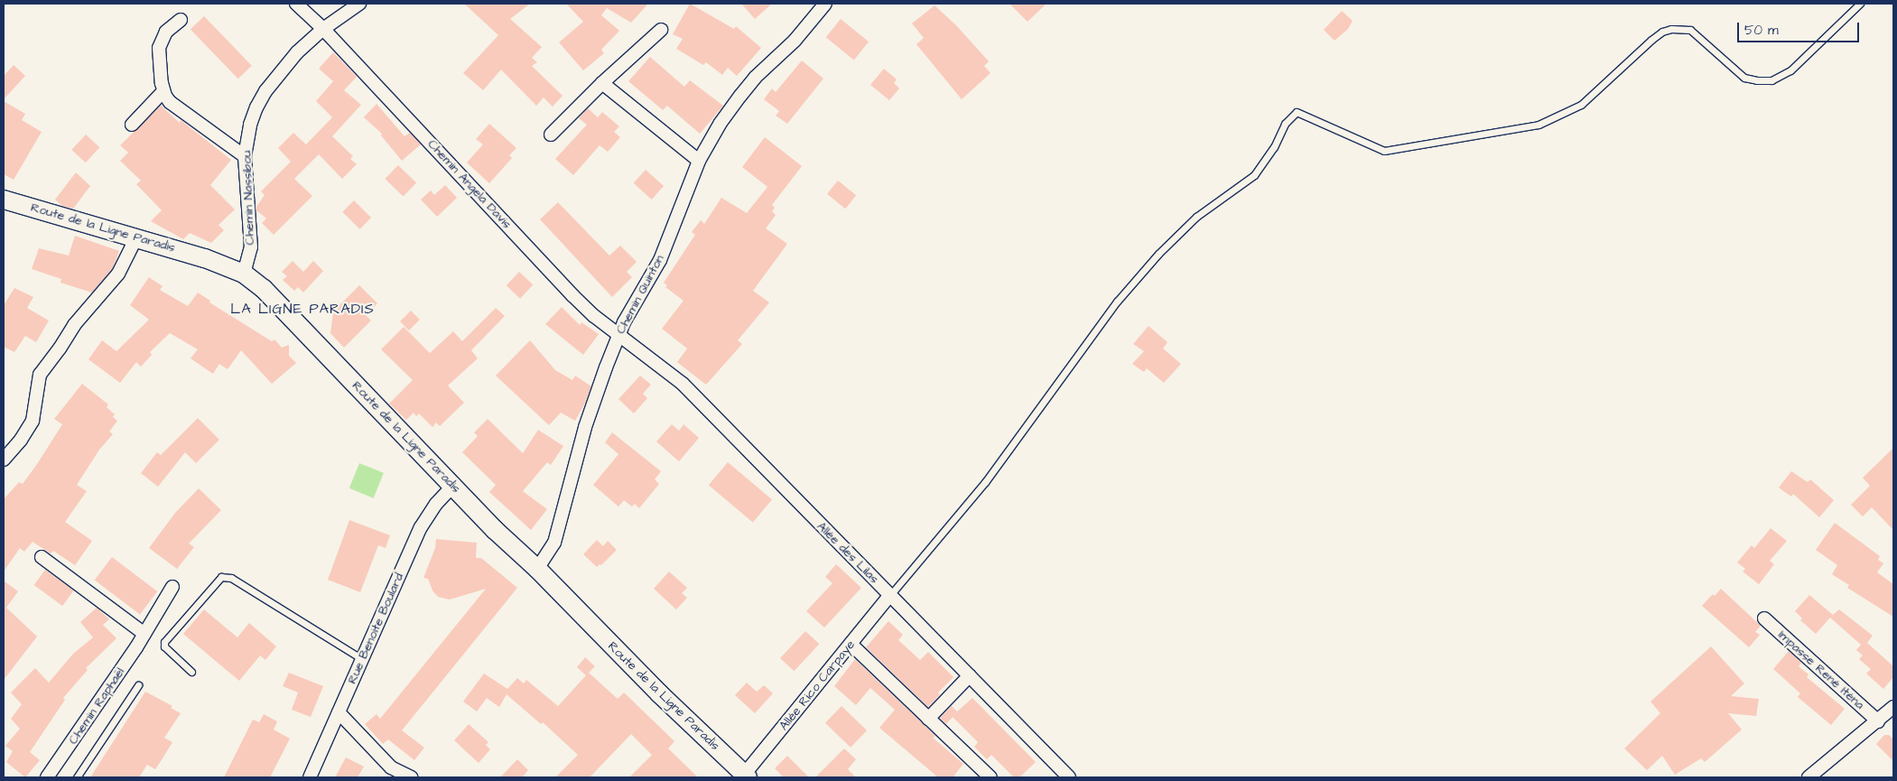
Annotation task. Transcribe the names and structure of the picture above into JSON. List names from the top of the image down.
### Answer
{
  "streets": {
    "main road": ["Route de la Ligne Paradis"],
    "street": [
      "Chemin Angela Davis",
      "Chemin Nassibou",
      "Chemin Quinton",
      "Allée des Lilas",
      "Rue Benoite Boulard",
      "Impasse René Iténa",
      "Allée Rico Carpaye",
      "Chemin Raphaël"
    ]
  },
  "crossings": [
    ["Chemin Angela Davis", "Chemin Nassibou"],
    ["Chemin Angela Davis", "Chemin Quinton"],
    ["Chemin Angela Davis", "Allée des Lilas"],
    ["Chemin Nassibou", "Route de la Ligne Paradis"],
    ["Route de la Ligne Paradis", "Chemin Quinton"],
    ["Route de la Ligne Paradis", "Rue Benoite Boulard"],
    ["Route de la Ligne Paradis", "Allée Rico Carpaye"],
    ["Chemin Quinton", "Allée des Lilas"],
    ["Allée des Lilas", "Allée Rico Carpaye"]
  ],
  "districts": ["LA LIGNE PARADIS"],
  "scale_bar": "50 m"
}
